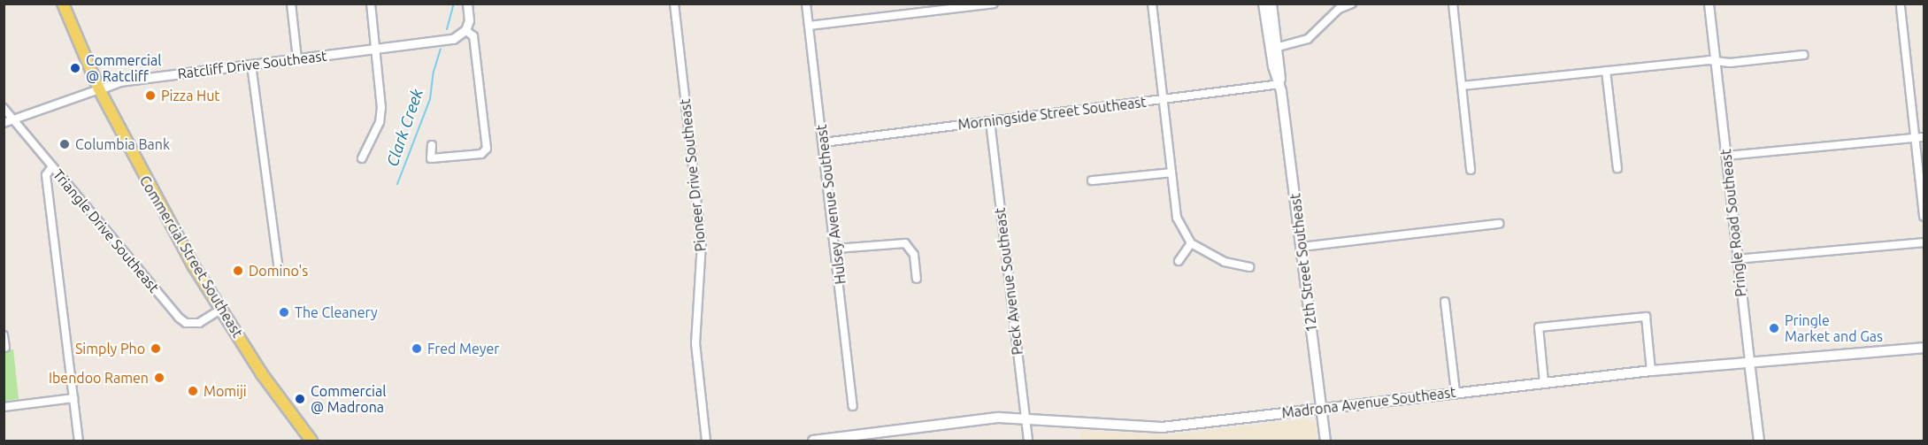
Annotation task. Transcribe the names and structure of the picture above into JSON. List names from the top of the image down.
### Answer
{
  "streets": {
    "main road": [
      "Pringle Road Southeast",
      "Commercial Street Southeast",
      "12th Street Southeast",
      "Madrona Avenue Southeast"
    ],
    "street": [
      "Ratcliff Drive Southeast",
      "Morningside Street Southeast",
      "Pioneer Drive Southeast",
      "Hulsey Avenue Southeast",
      "Triangle Drive Southeast",
      "Peck Avenue Southeast"
    ]
  },
  "crossings": [
    ["Ratcliff Drive Southeast", "Triangle Drive Southeast"],
    ["Ratcliff Drive Southeast", "Commercial Street Southeast"],
    ["Morningside Street Southeast", "Hulsey Avenue Southeast"],
    ["Morningside Street Southeast", "12th Street Southeast"],
    ["Morningside Street Southeast", "Peck Avenue Southeast"],
    ["Pringle Road Southeast", "Madrona Avenue Southeast"],
    ["Triangle Drive Southeast", "Commercial Street Southeast"],
    ["12th Street Southeast", "Madrona Avenue Southeast"],
    ["Peck Avenue Southeast", "Madrona Avenue Southeast"]
  ],
  "water": ["Clark Creek"],
  "places": [
    "Commercial @ Ratcliff",
    "Pizza Hut",
    "Columbia Bank",
    "Domino's",
    "The Cleanery",
    "Pringle Market and Gas",
    "Simply Pho",
    "Fred Meyer",
    "Ibendoo Ramen",
    "Momiji",
    "Commercial @ Madrona"
  ]
}
